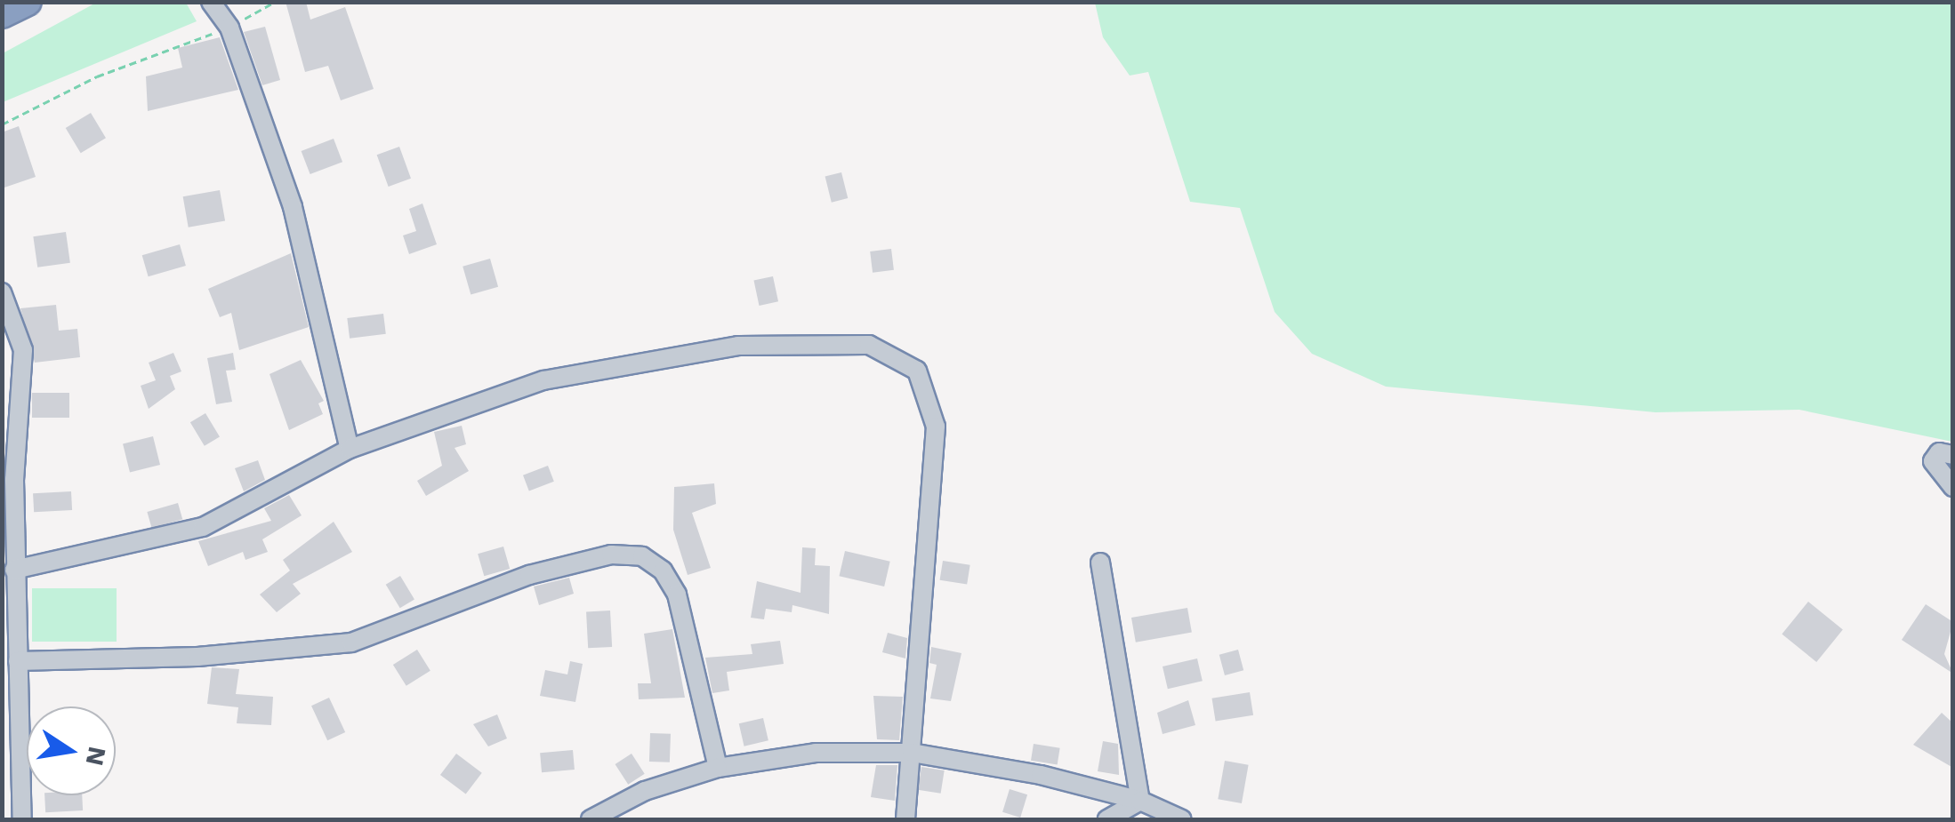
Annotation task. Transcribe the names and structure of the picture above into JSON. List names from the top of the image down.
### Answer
{
  "north": "right"
}
